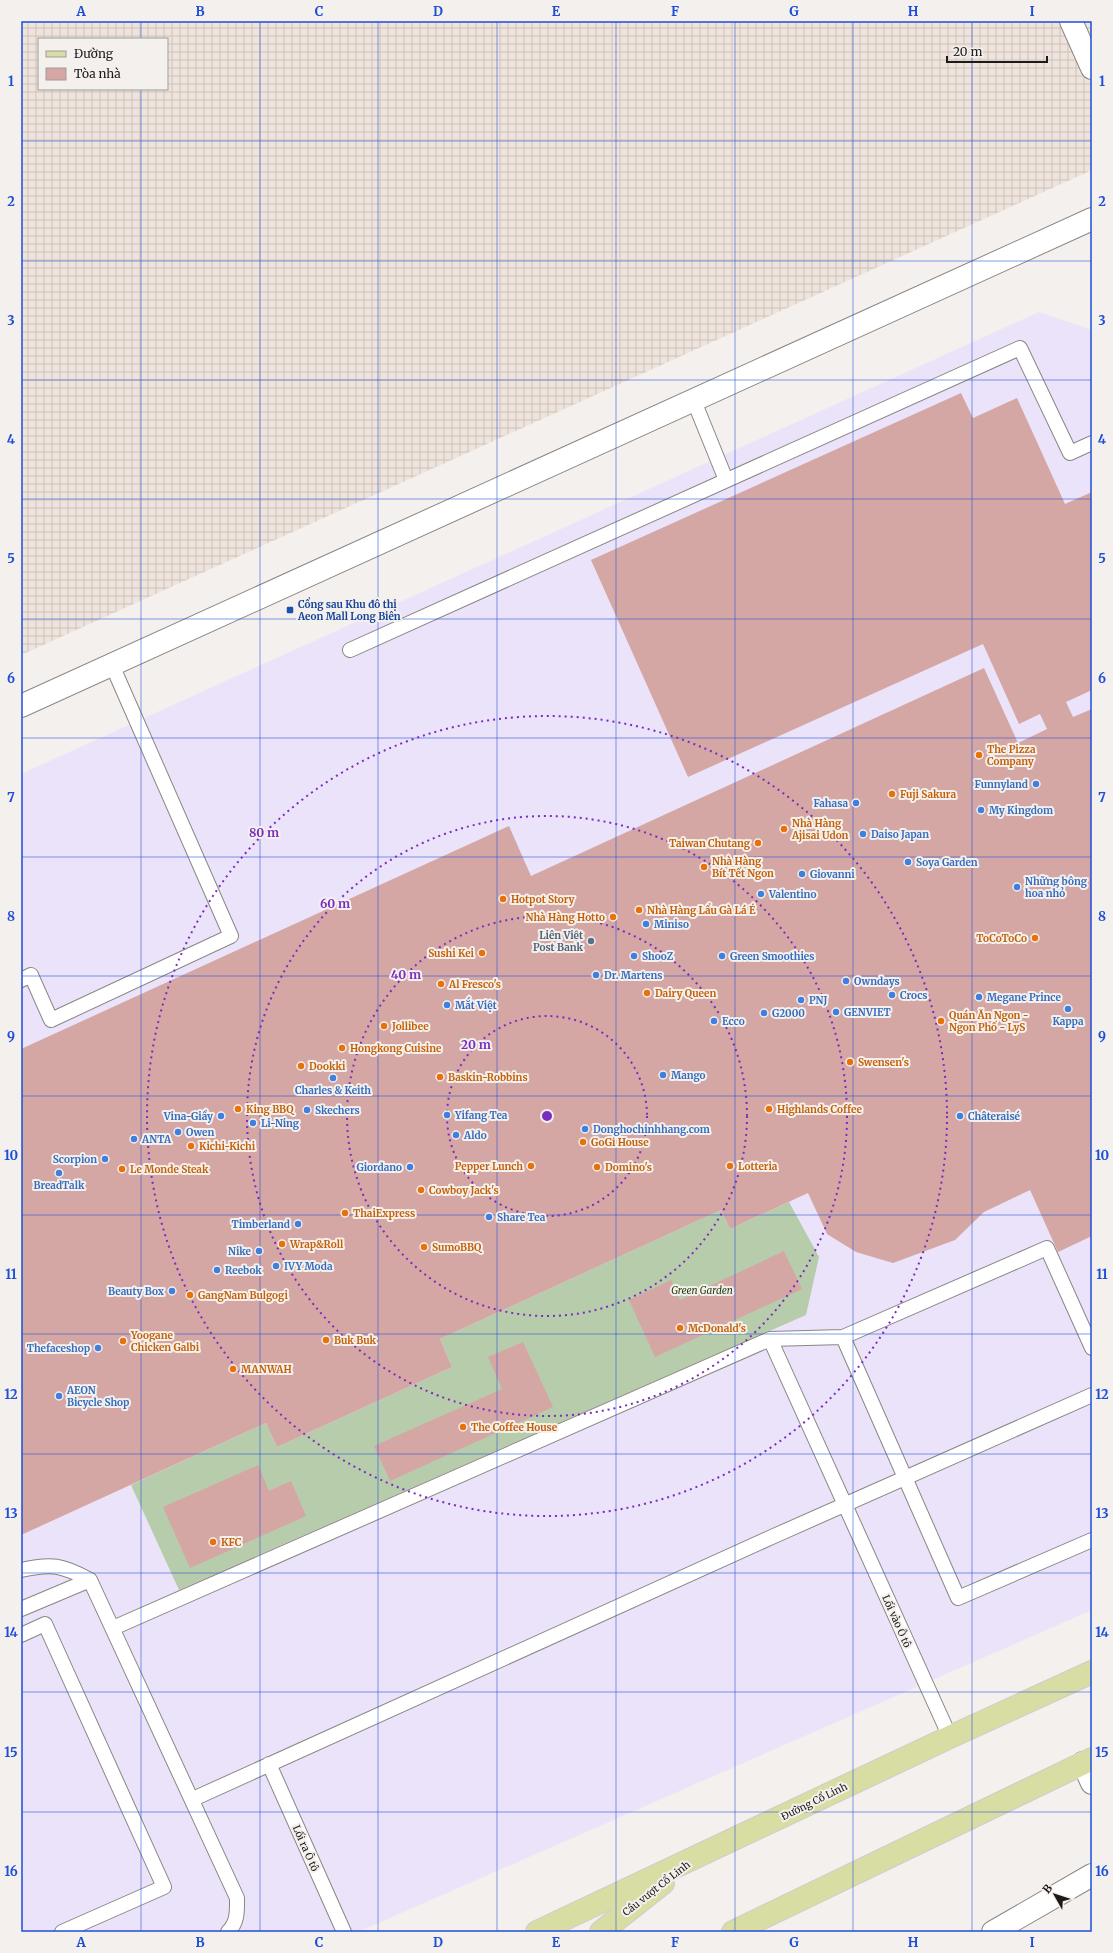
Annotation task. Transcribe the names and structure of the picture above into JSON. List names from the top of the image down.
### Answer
{
  "streets": {
    "main road": ["Đường Cổ Linh", "Cầu vượt Cổ Linh"],
    "lane": ["Lối vào Ô tô", "Lối ra Ô tô"]
  },
  "crossings": [
    ["Lối vào Ô tô", "Đường Cổ Linh"],
    ["Đường Cổ Linh", "Cầu vượt Cổ Linh"]
  ],
  "parks": ["Green Garden"],
  "places": {
    "transit": ["Cổng sau Khu đô thị Aeon Mall Long Biên"],
    "other": [
      "The Pizza Company",
      "Funnyland",
      "Fuji Sakura",
      "Fahasa",
      "My Kingdom",
      "Nhà Hàng Ajisai Udon",
      "Daiso Japan",
      "Taiwan Chutang",
      "Soya Garden",
      "Nhà Hàng Bít Tết Ngon",
      "Giovanni",
      "Những bông hoa nhỏ",
      "Valentino",
      "Hotpot Story",
      "Nhà Hàng Lẩu Gà Lá É",
      "Nhà Hàng Hotto",
      "Miniso",
      "ToCoToCo",
      "Liên Việt Post Bank",
      "Sushi Kei",
      "ShooZ",
      "Green Smoothies",
      "Dr. Martens",
      "Owndays",
      "Al Fresco's",
      "Dairy Queen",
      "Crocs",
      "Megane Prince",
      "PNJ",
      "Mắt Việt",
      "Kappa",
      "GENVIET",
      "G2000",
      "Ecco",
      "Quán Ăn Ngon - Ngon Phố - LyS",
      "Jollibee",
      "Hongkong Cuisine",
      "Swensen's",
      "Dookki",
      "Mango",
      "Baskin-Robbins",
      "Charles & Keith",
      "King BBQ",
      "Highlands Coffee",
      "Skechers",
      "Yifang Tea",
      "Vina-Giầy",
      "Châteraisé",
      "Li-Ning",
      "Donghochinhhang.com",
      "Owen",
      "Aldo",
      "ANTA",
      "GoGi House",
      "Kichi-Kichi",
      "Scorpion",
      "Pepper Lunch",
      "Lotteria",
      "Giordano",
      "Domino's",
      "Le Monde Steak",
      "BreadTalk",
      "Cowboy Jack's",
      "ThaiExpress",
      "Share Tea",
      "Timberland",
      "Wrap&Roll",
      "SumoBBQ",
      "Nike",
      "IVY Moda",
      "Reebok",
      "Beauty Box",
      "GangNam Bulgogi",
      "McDonald's",
      "Buk Buk",
      "Yoogane Chicken Galbi",
      "Thefaceshop",
      "MANWAH",
      "AEON Bicycle Shop",
      "The Coffee House",
      "KFC"
    ]
  },
  "legend": ["Đường", "Tòa nhà"],
  "scale_bar": "20 m",
  "north": "top left",
  "grid": {
    "columns": [
      "A",
      "B",
      "C",
      "D",
      "E",
      "F",
      "G",
      "H",
      "I"
    ],
    "rows": [
      "1",
      "2",
      "3",
      "4",
      "5",
      "6",
      "7",
      "8",
      "9",
      "10",
      "11",
      "12",
      "13",
      "14",
      "15",
      "16"
    ]
  },
  "rings": [
    "80 m",
    "60 m",
    "40 m",
    "20 m"
  ]
}
